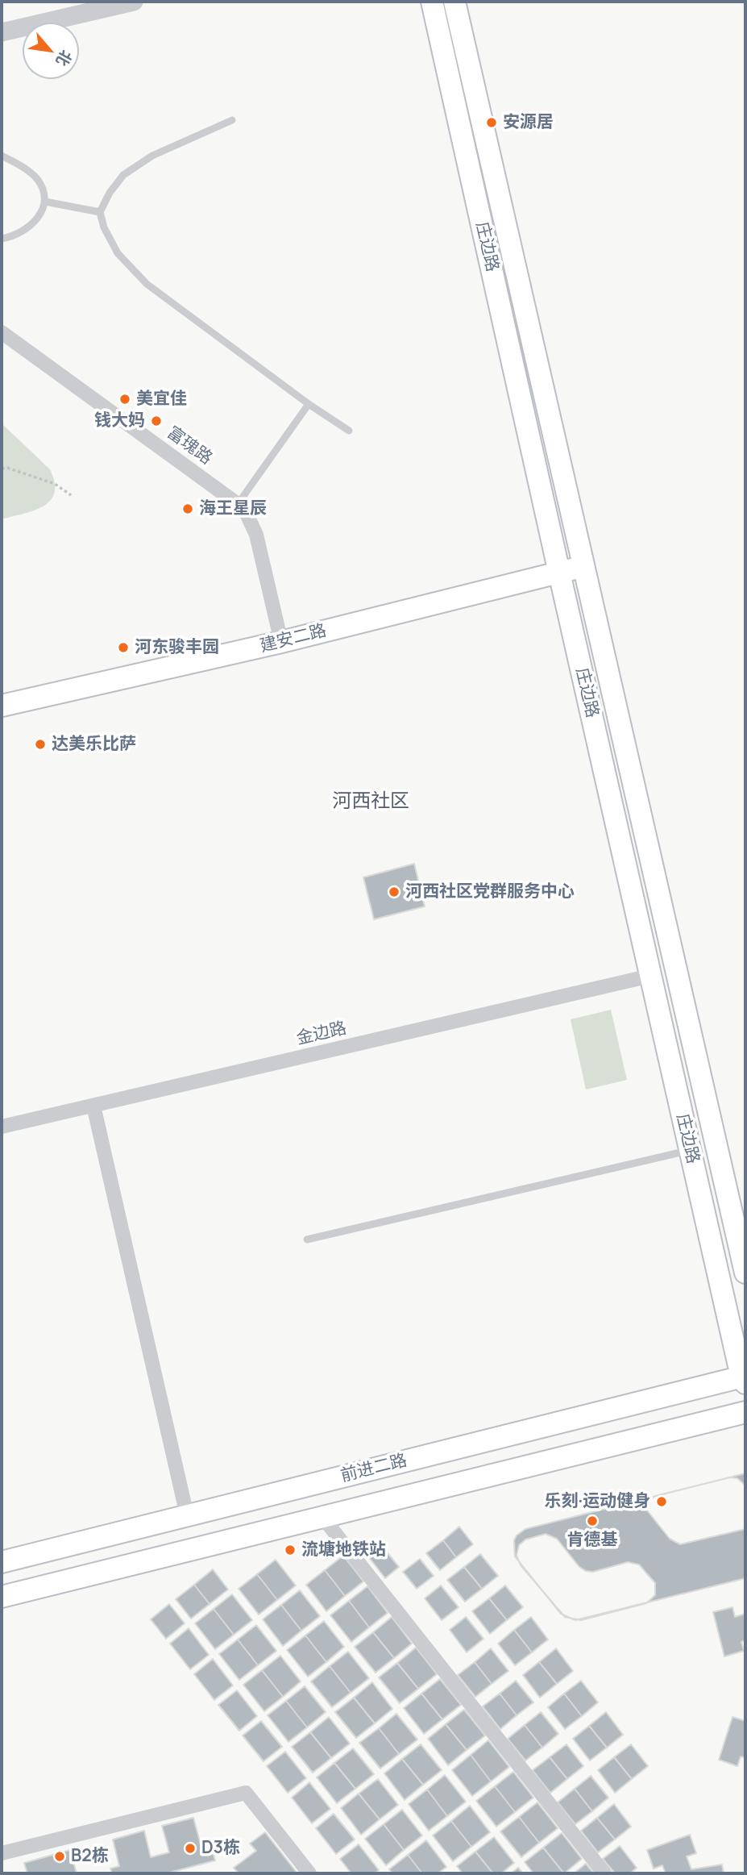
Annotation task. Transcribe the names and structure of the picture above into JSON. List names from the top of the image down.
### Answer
{
  "streets": {
    "main road": ["庄边路", "建安二路", "前进二路"],
    "street": ["富瑰路", "金边路"]
  },
  "crossings": [
    ["庄边路", "建安二路"],
    ["庄边路", "金边路"],
    ["庄边路", "前进二路"],
    ["富瑰路", "建安二路"]
  ],
  "districts": ["河西社区"],
  "places": [
    "安源居",
    "美宜佳",
    "钱大妈",
    "海王星辰",
    "河东骏丰园",
    "达美乐比萨",
    "河西社区党群服务中心",
    "乐刻·运动健身",
    "肯德基",
    "流塘地铁站",
    "D3栋",
    "B2栋"
  ],
  "north": "bottom right"
}
